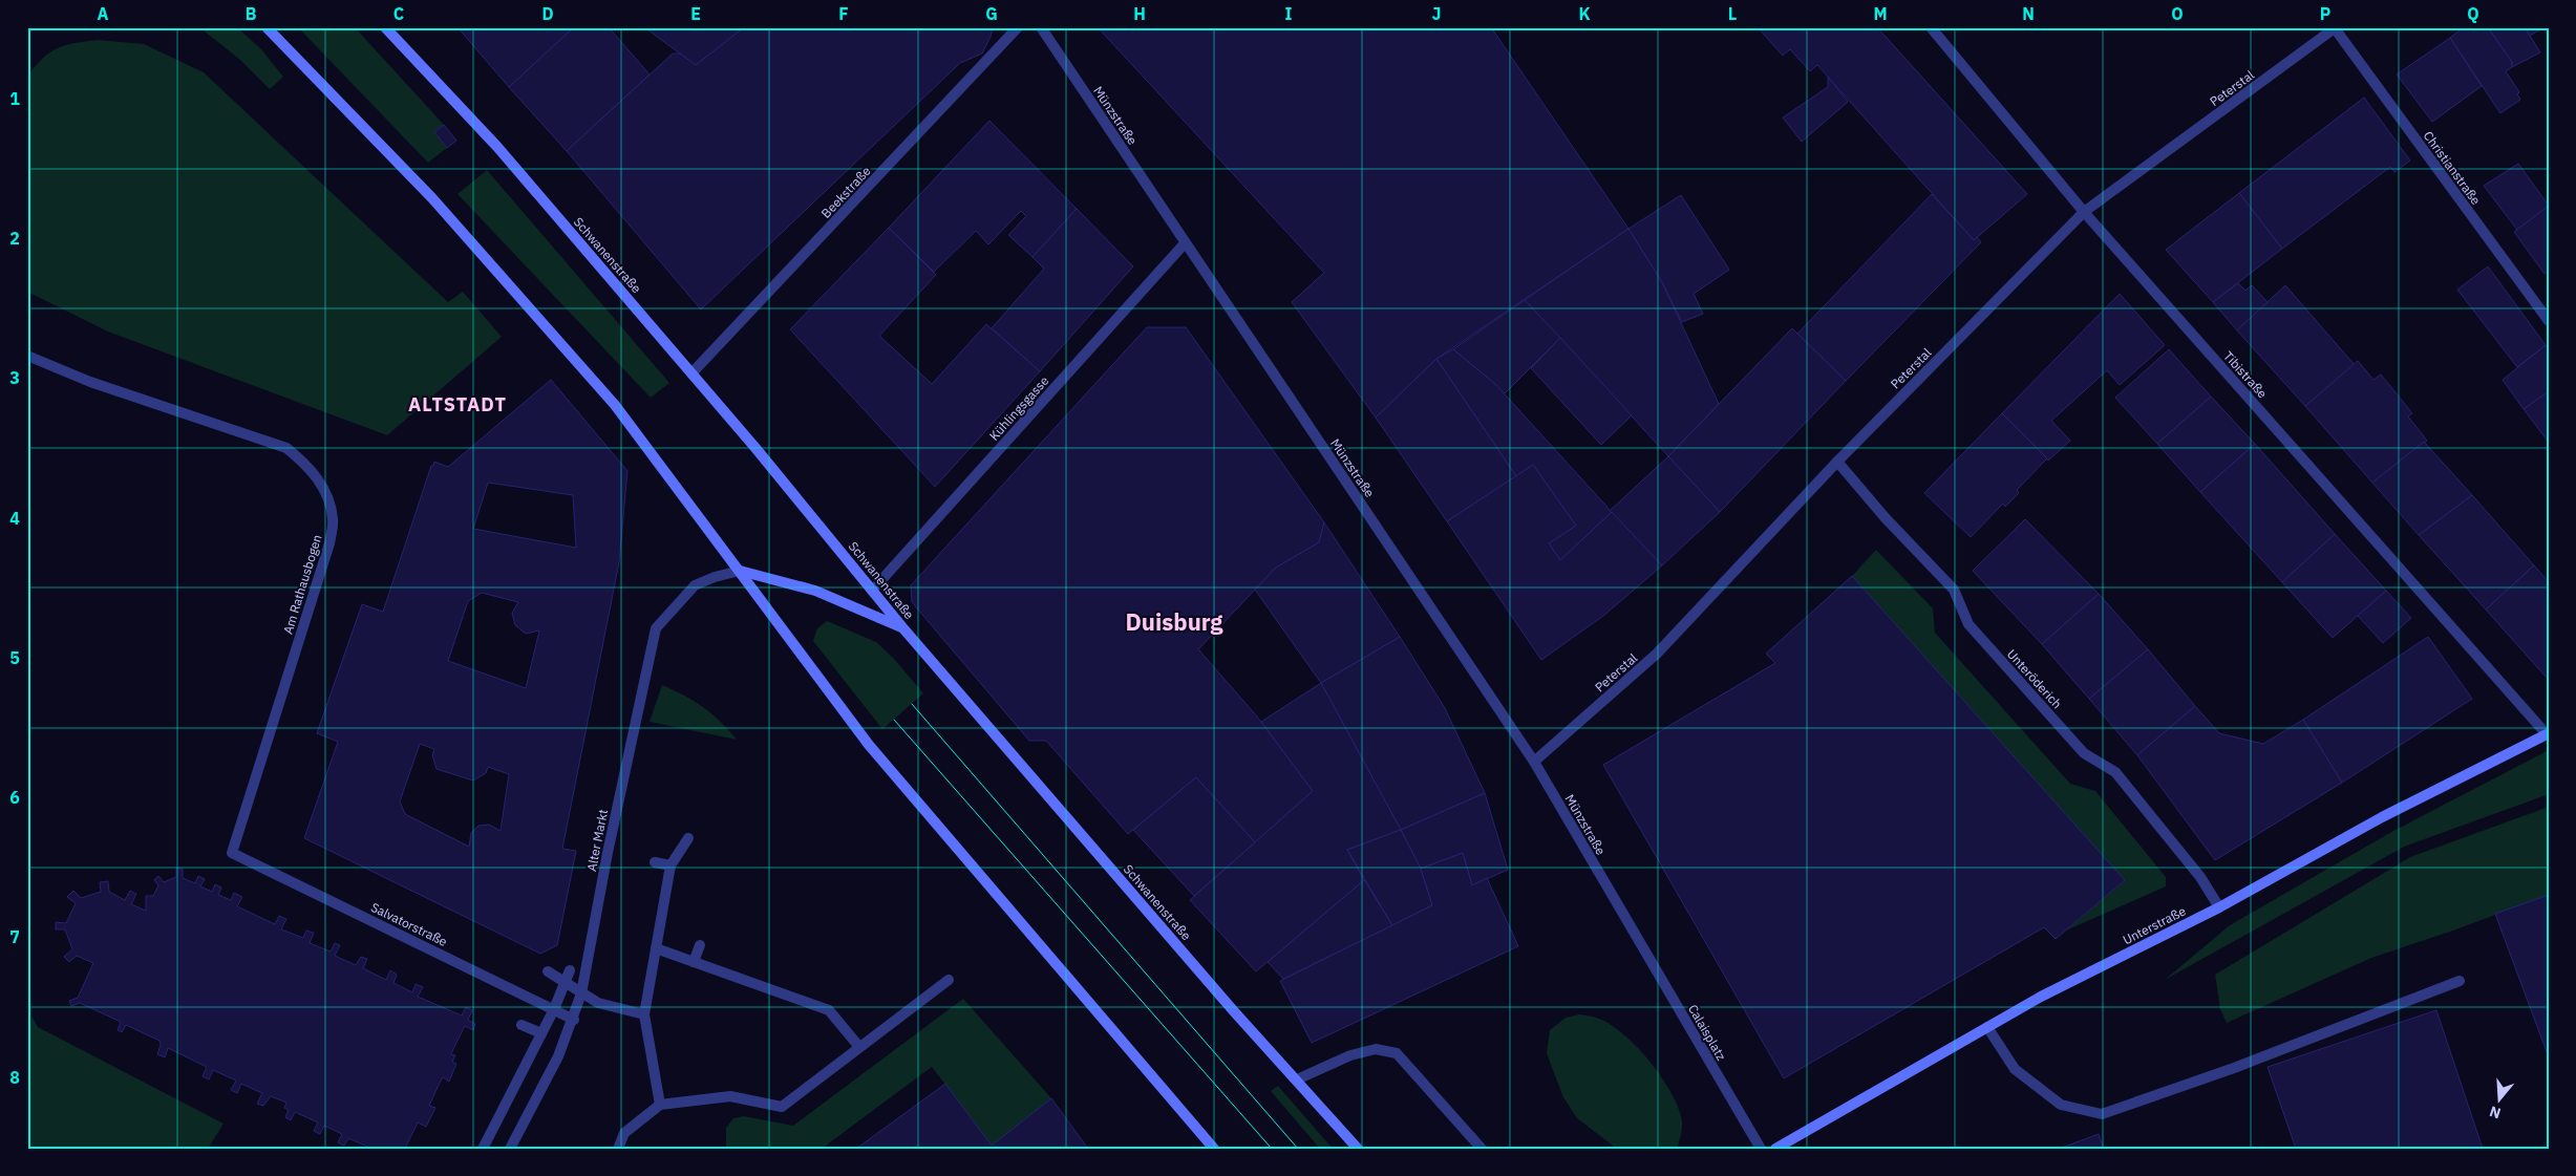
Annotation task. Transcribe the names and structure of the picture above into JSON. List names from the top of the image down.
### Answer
{
  "streets": {
    "main road": ["Schwanenstraße", "Unterstraße"],
    "street": [
      "Peterstal",
      "Münzstraße",
      "Christianstraße",
      "Beekstraße",
      "Tibistraße",
      "Kühlingsgasse",
      "Am Rathausbogen",
      "Unteröderich",
      "Alter Markt",
      "Salvatorstraße",
      "Calaisplatz"
    ]
  },
  "crossings": [
    ["Peterstal", "Münzstraße"],
    ["Peterstal", "Christianstraße"],
    ["Peterstal", "Tibistraße"],
    ["Peterstal", "Unteröderich"],
    ["Münzstraße", "Kühlingsgasse"],
    ["Münzstraße", "Calaisplatz"],
    ["Beekstraße", "Schwanenstraße"],
    ["Schwanenstraße", "Kühlingsgasse"],
    ["Tibistraße", "Unterstraße"],
    ["Am Rathausbogen", "Salvatorstraße"],
    ["Unteröderich", "Unterstraße"],
    ["Alter Markt", "Salvatorstraße"]
  ],
  "districts": ["ALTSTADT", "Duisburg"],
  "north": "bottom",
  "grid": {
    "columns": [
      "A",
      "B",
      "C",
      "D",
      "E",
      "F",
      "G",
      "H",
      "I",
      "J",
      "K",
      "L",
      "M",
      "N",
      "O",
      "P",
      "Q"
    ],
    "rows": [
      "1",
      "2",
      "3",
      "4",
      "5",
      "6",
      "7",
      "8"
    ]
  }
}
